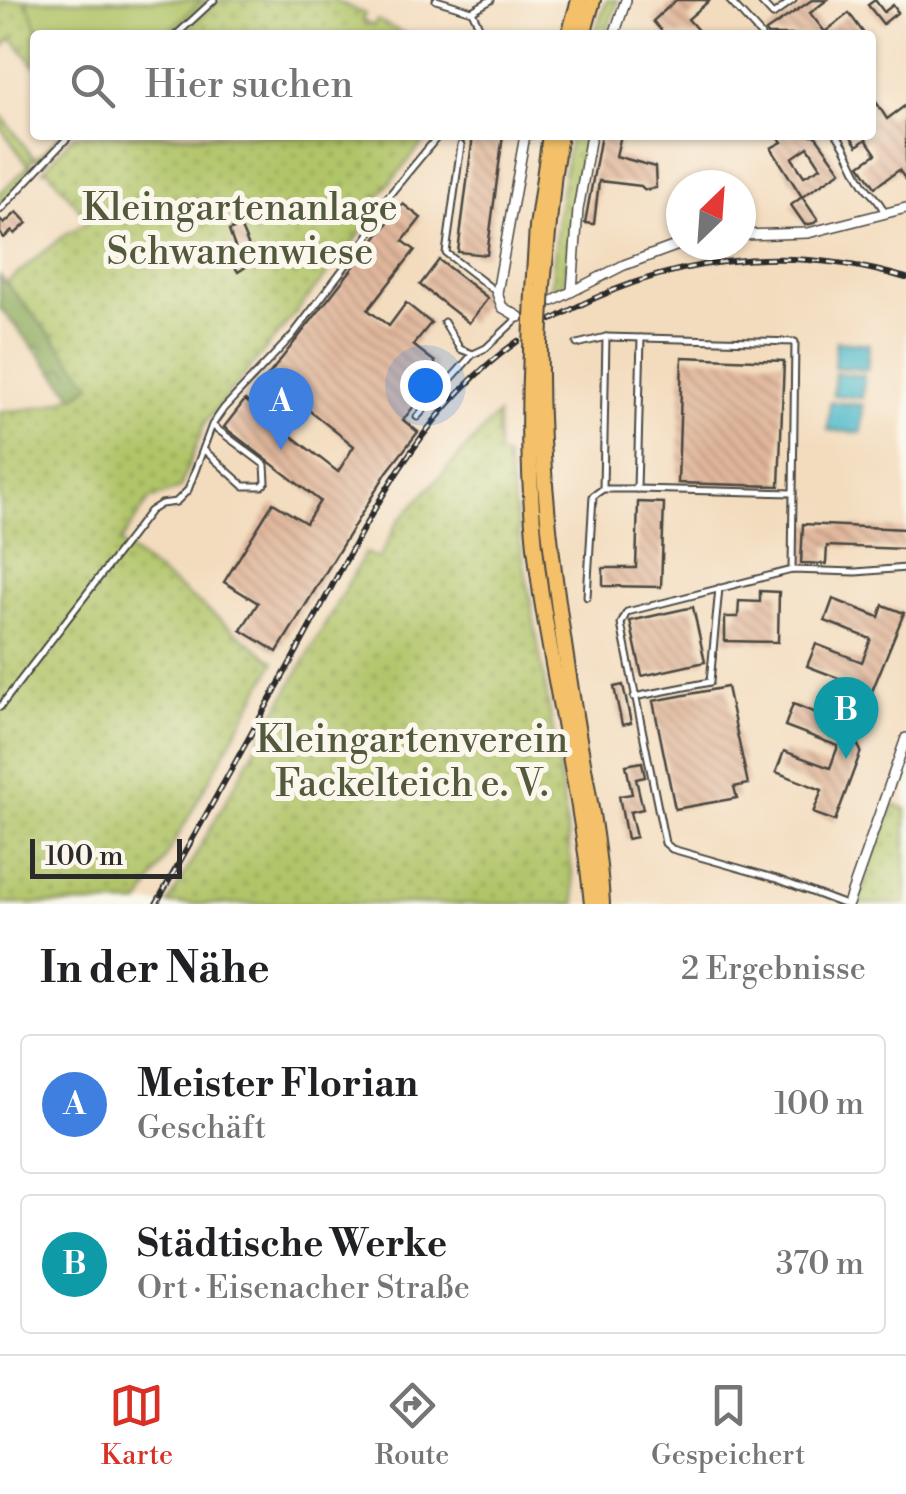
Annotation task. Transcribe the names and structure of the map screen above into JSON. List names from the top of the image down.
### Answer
{
  "parks": ["Kleingartenanlage Schwanenwiese", "Kleingartenverein Fackelteich e. V."],
  "scale_bar": "100 m",
  "north": "top right",
  "page": {
    "search": "Hier suchen",
    "pins": ["A", "B"],
    "scale": "100 m",
    "heading": ["In der Nähe", "2 Ergebnisse"],
    "list": [
      {
        "mark": "A",
        "name": "Meister Florian",
        "note": "Geschäft",
        "value": "100 m"
      },
      {
        "mark": "B",
        "name": "Städtische Werke",
        "note": "Ort · Eisenacher Straße",
        "value": "370 m"
      }
    ],
    "nav": ["Karte", "Route", "Gespeichert"]
  }
}
